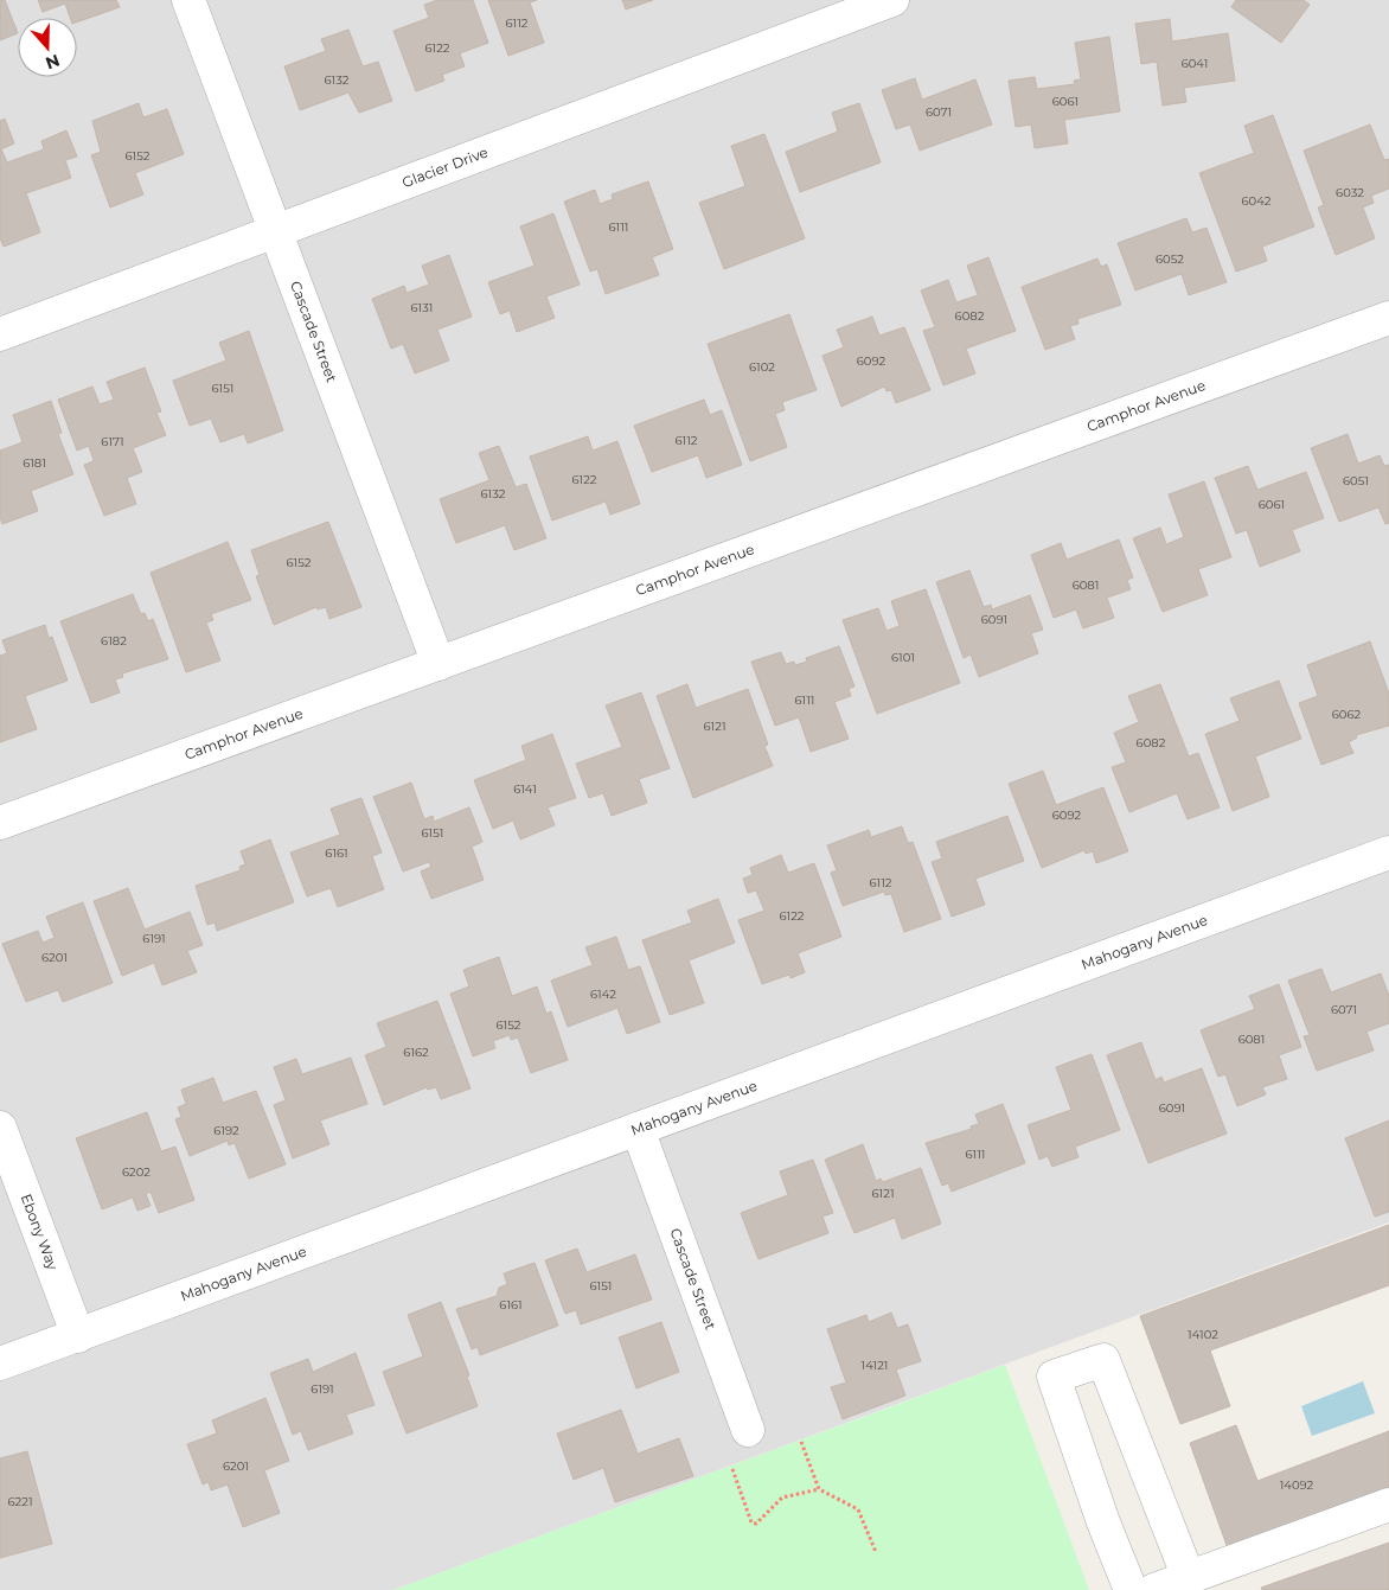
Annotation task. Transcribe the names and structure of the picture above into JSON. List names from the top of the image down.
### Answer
{
  "streets": {
    "street": [
      "Glacier Drive",
      "Cascade Street",
      "Camphor Avenue",
      "Mahogany Avenue",
      "Ebony Way"
    ]
  },
  "crossings": [
    ["Glacier Drive", "Cascade Street"],
    ["Cascade Street", "Camphor Avenue"],
    ["Cascade Street", "Mahogany Avenue"],
    ["Mahogany Avenue", "Ebony Way"]
  ],
  "house_numbers": [
    "6112",
    "6122",
    "6041",
    "6132",
    "6061",
    "6071",
    "6152",
    "6032",
    "6042",
    "6111",
    "6052",
    "6131",
    "6082",
    "6092",
    "6102",
    "6151",
    "6112",
    "6171",
    "6181",
    "6122",
    "6051",
    "6132",
    "6061",
    "6152",
    "6081",
    "6091",
    "6182",
    "6101",
    "6111",
    "6062",
    "6121",
    "6082",
    "6141",
    "6092",
    "6151",
    "6161",
    "6112",
    "6122",
    "6191",
    "6201",
    "6142",
    "6071",
    "6152",
    "6081",
    "6162",
    "6091",
    "6192",
    "6111",
    "6202",
    "6121",
    "6151",
    "6161",
    "14102",
    "14121",
    "6191",
    "6201",
    "14092",
    "6221"
  ],
  "north": "bottom"
}
